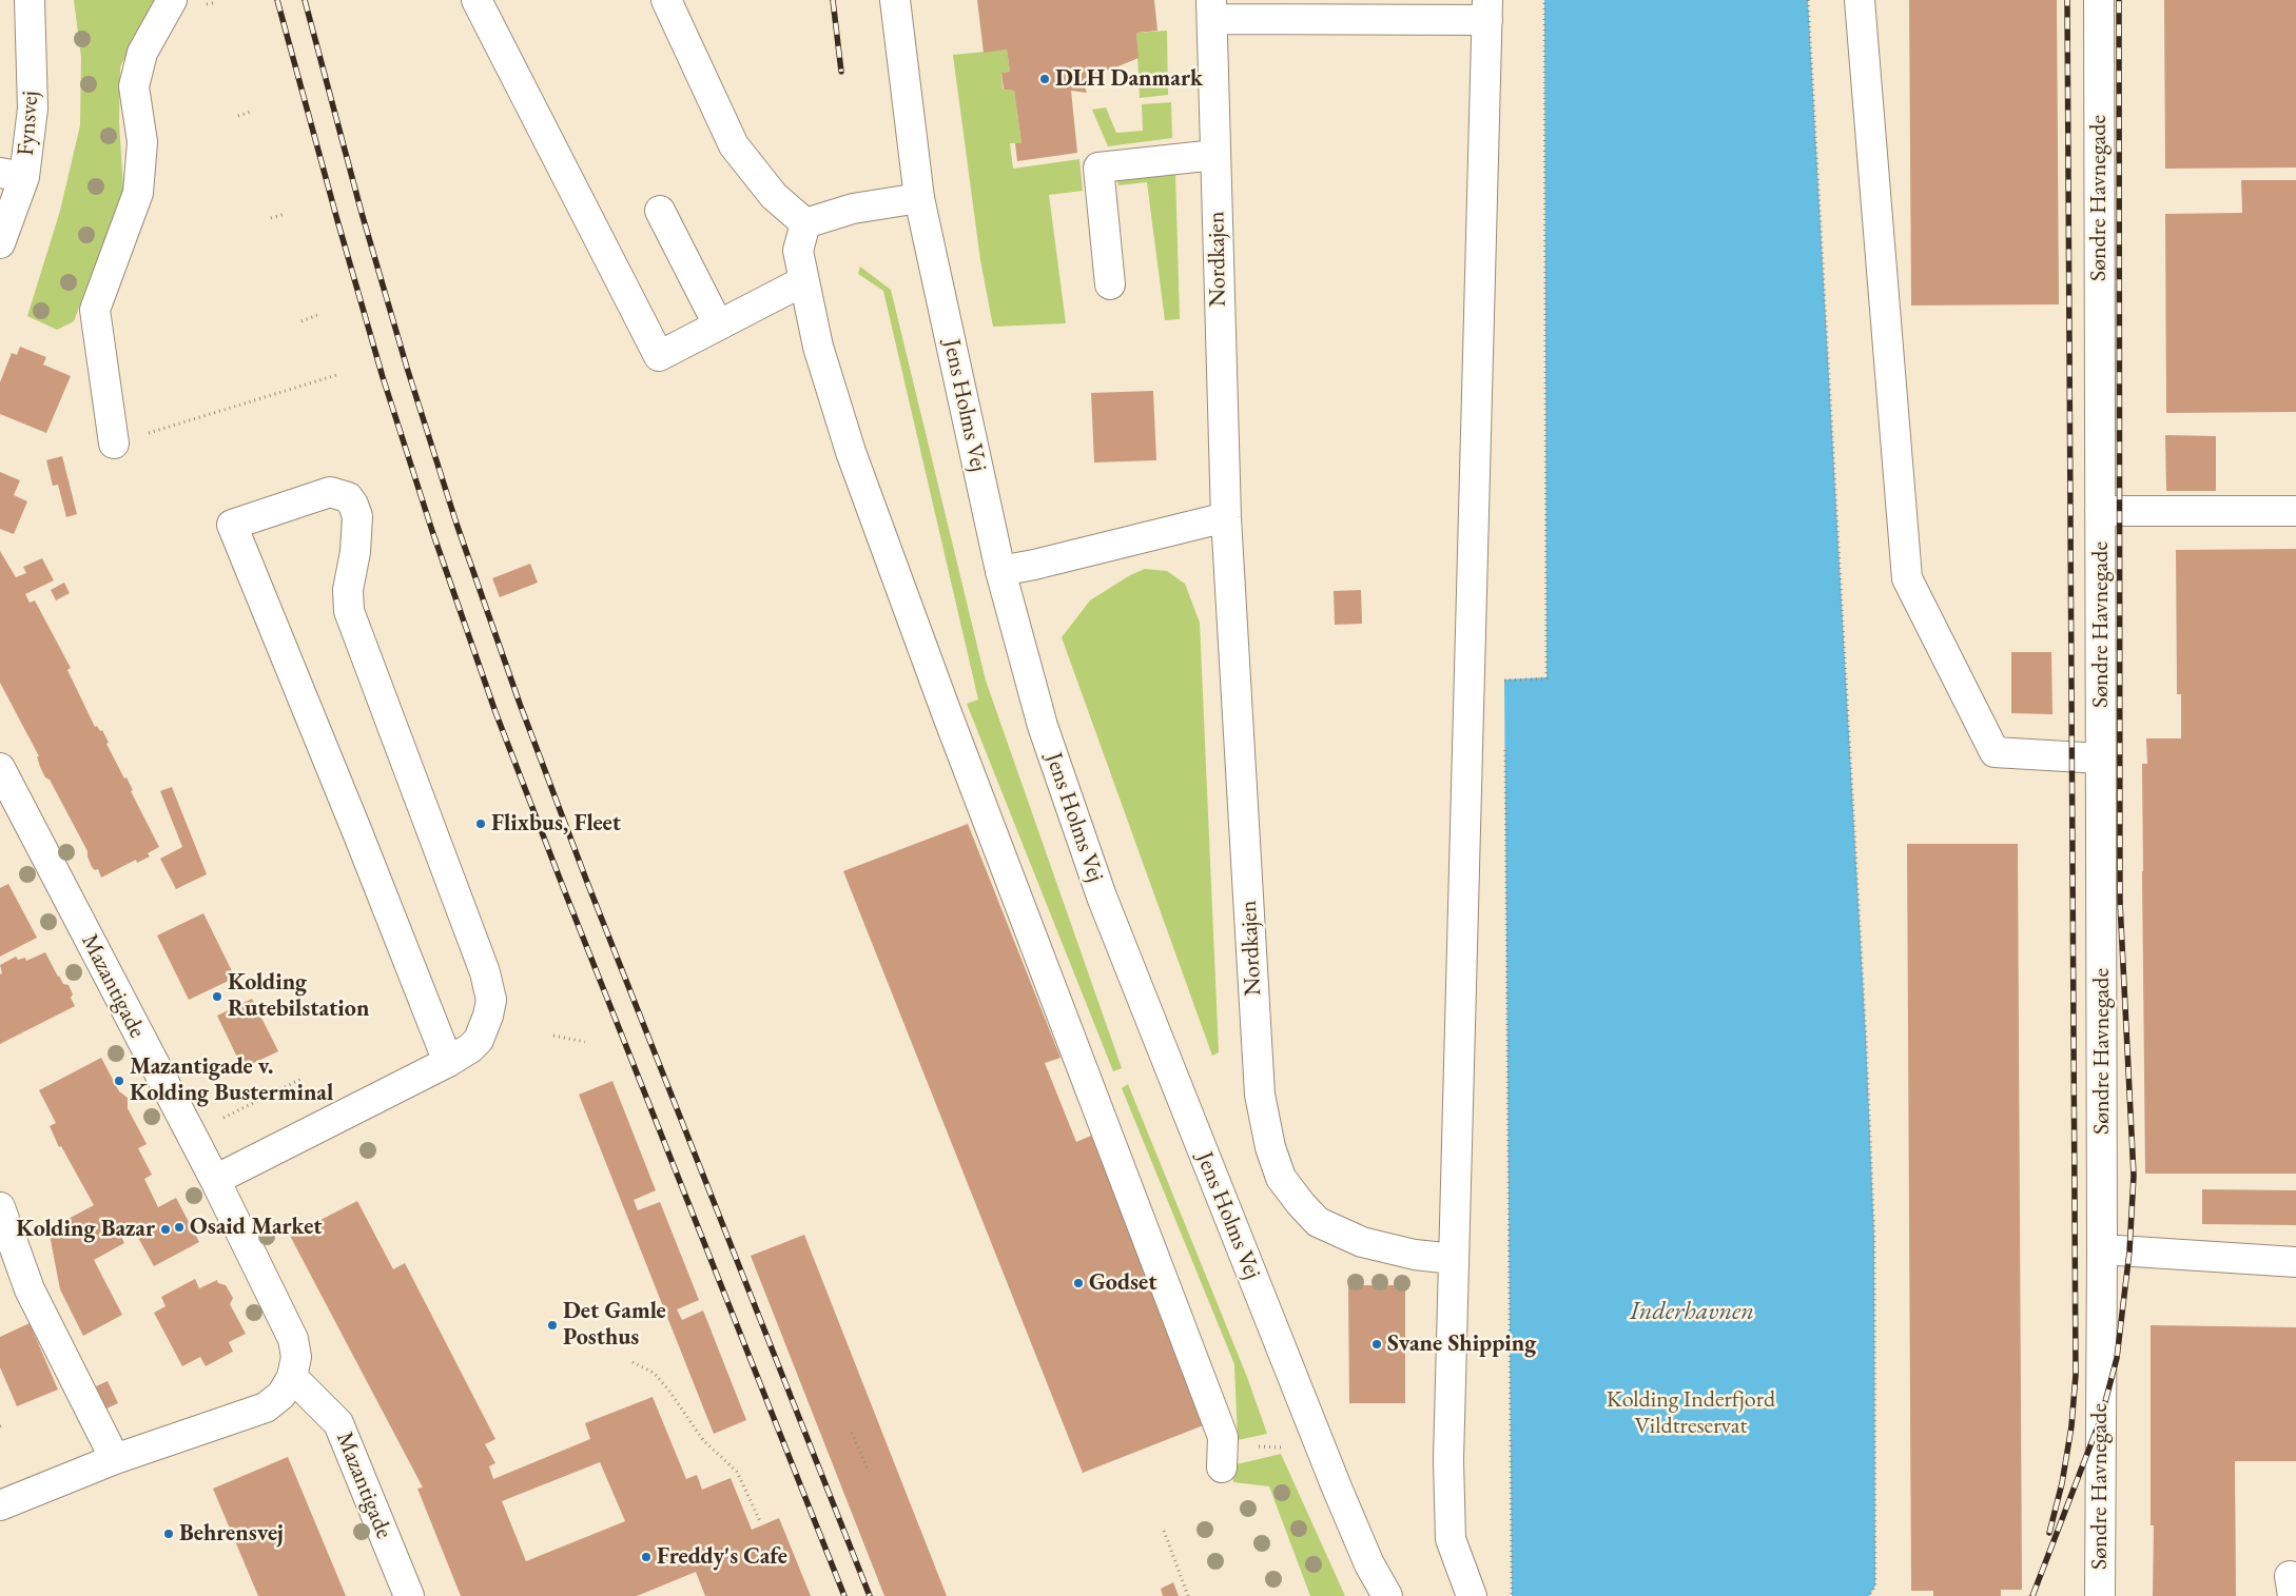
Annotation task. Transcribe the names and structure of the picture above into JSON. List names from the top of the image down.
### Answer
{
  "streets": {
    "street": [
      "Fynsvej",
      "Søndre Havnegade",
      "Nordkajen",
      "Jens Holms Vej",
      "Mazantigade"
    ]
  },
  "water": ["Inderhavnen"],
  "parks": ["Kolding Inderfjord Vildtreservat"],
  "places": [
    "DLH Danmark",
    "Flixbus, Fleet",
    "Kolding Rutebilstation",
    "Mazantigade v. Kolding Busterminal",
    "Osaid Market",
    "Kolding Bazar",
    "Godset",
    "Det Gamle Posthus",
    "Svane Shipping",
    "Behrensvej",
    "Freddy's Cafe"
  ]
}
